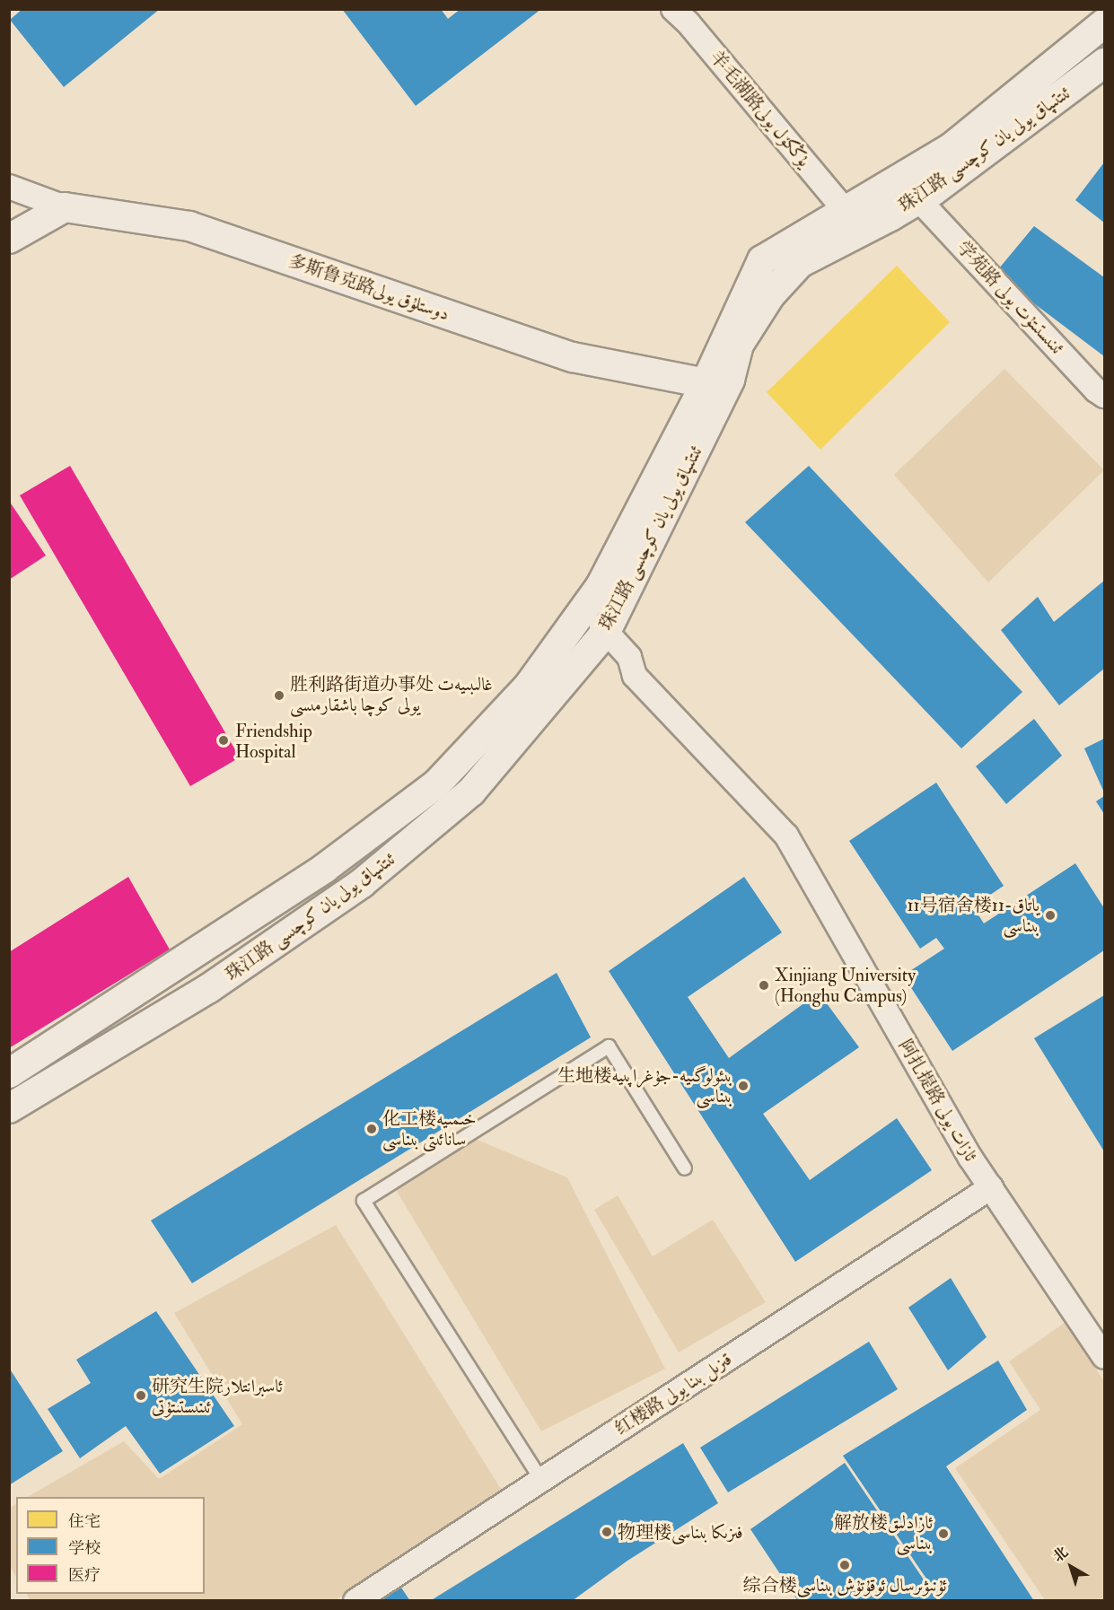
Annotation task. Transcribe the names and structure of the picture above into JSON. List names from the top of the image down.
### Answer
{
  "streets": {
    "street": [
      "羊毛湖路يۇڭكۆل يولى",
      "珠江路 ئىتتىپاق يولى يان كوچىسى",
      "多斯鲁克路دوستلۇق يولى",
      "学苑路 ئىنىستىتۇت يولى",
      "阿扎提路 ئازات يولى",
      "红楼路 قىزىل بىنا يولى"
    ]
  },
  "crossings": [
    ["羊毛湖路يۇڭكۆل يولى", "珠江路 ئىتتىپاق يولى يان كوچىسى"],
    ["珠江路 ئىتتىپاق يولى يان كوچىسى", "多斯鲁克路دوستلۇق يولى"],
    ["珠江路 ئىتتىپاق يولى يان كوچىسى", "学苑路 ئىنىستىتۇت يولى"],
    ["珠江路 ئىتتىپاق يولى يان كوچىسى", "阿扎提路 ئازات يولى"],
    ["阿扎提路 ئازات يولى", "红楼路 قىزىل بىنا يولى"]
  ],
  "places": [
    "胜利路街道办事处 غالىبىيەت يولى كوچا باشقارمىسى",
    "Friendship Hospital",
    "11号宿舍楼11-ياتاق بىناسى",
    "Xinjiang University (Honghu Campus)",
    "生地楼بىئولوگىيە-جۇغراپىيە بىناسى",
    "化工楼خىمىيە سانائىتى بىناسى",
    "研究生院ئاسبرانتلار ئىنىستىتۇتى",
    "物理楼فىزىكا بىناسى",
    "解放楼ئازادلىق بىناسى",
    "综合楼ئۇنىۋىرسال ئوقۇتۇش بىناسى"
  ],
  "legend": ["住宅", "学校", "医疗"],
  "north": "top left"
}
